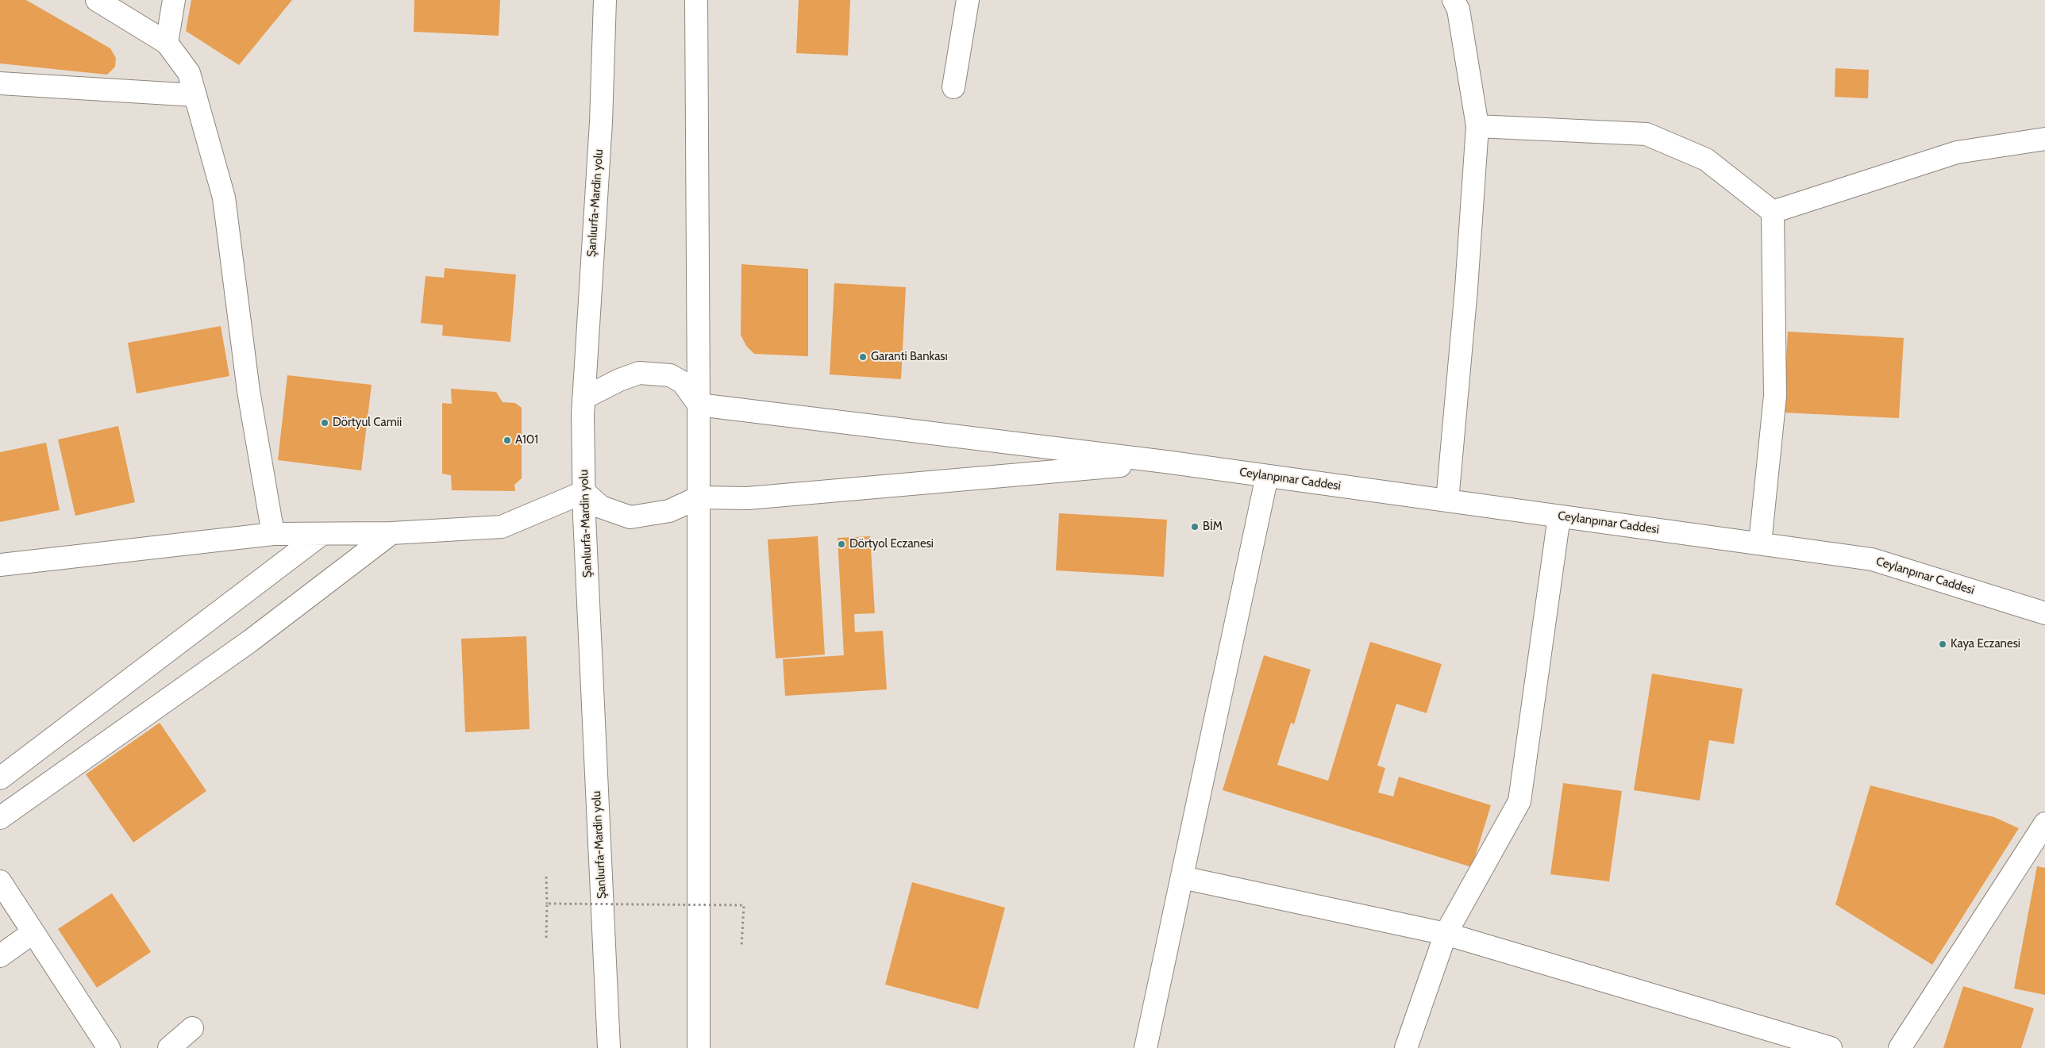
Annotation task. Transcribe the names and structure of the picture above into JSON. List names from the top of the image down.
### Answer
{
  "streets": {
    "main road": ["Şanlıurfa-Mardin yolu", "Ceylanpınar Caddesi"]
  },
  "places": [
    "Garanti Bankası",
    "Dörtyul Camii",
    "A101",
    "BİM",
    "Dörtyol Eczanesi",
    "Kaya Eczanesi"
  ]
}
